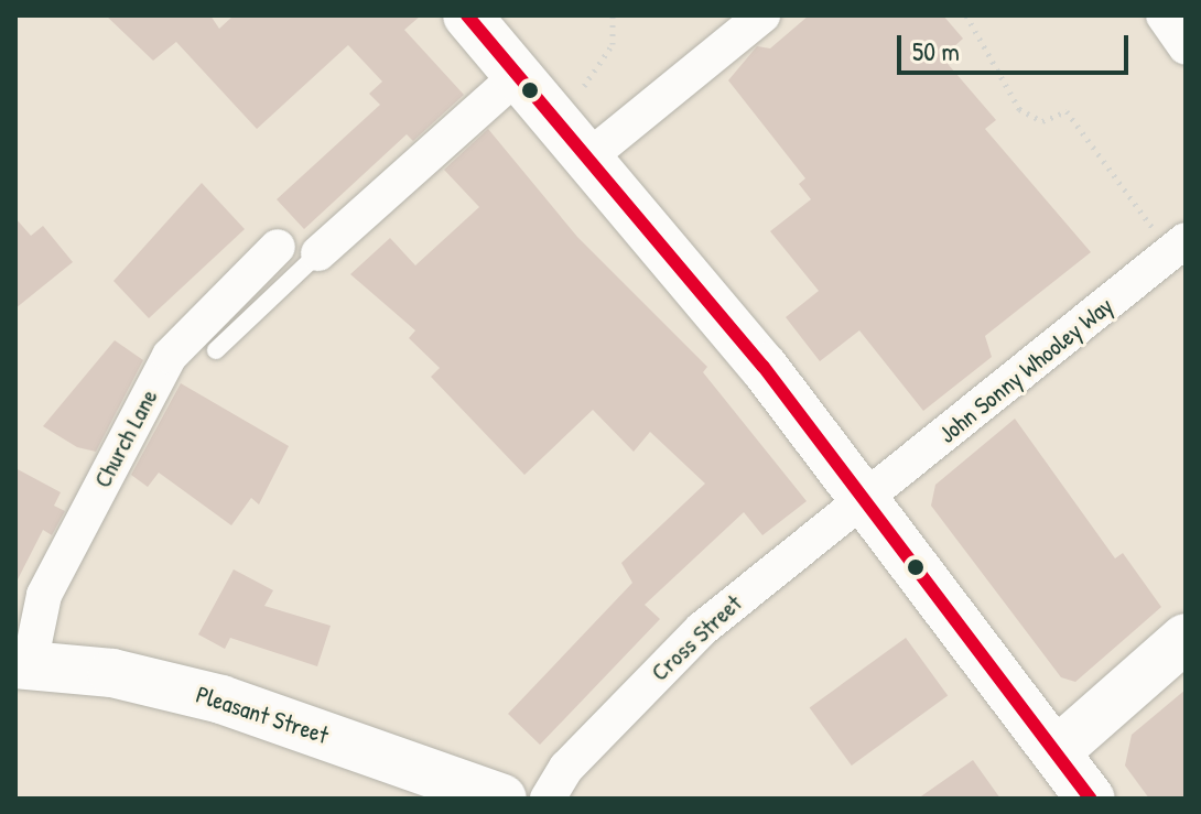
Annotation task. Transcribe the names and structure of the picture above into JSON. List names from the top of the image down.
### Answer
{
  "streets": {
    "main road": ["Pleasant Street"],
    "street": ["John Sonny Whooley Way", "Church Lane", "Cross Street"]
  },
  "crossings": [
    ["John Sonny Whooley Way", "Cross Street"],
    ["Church Lane", "Pleasant Street"]
  ],
  "scale_bar": "50 m"
}
